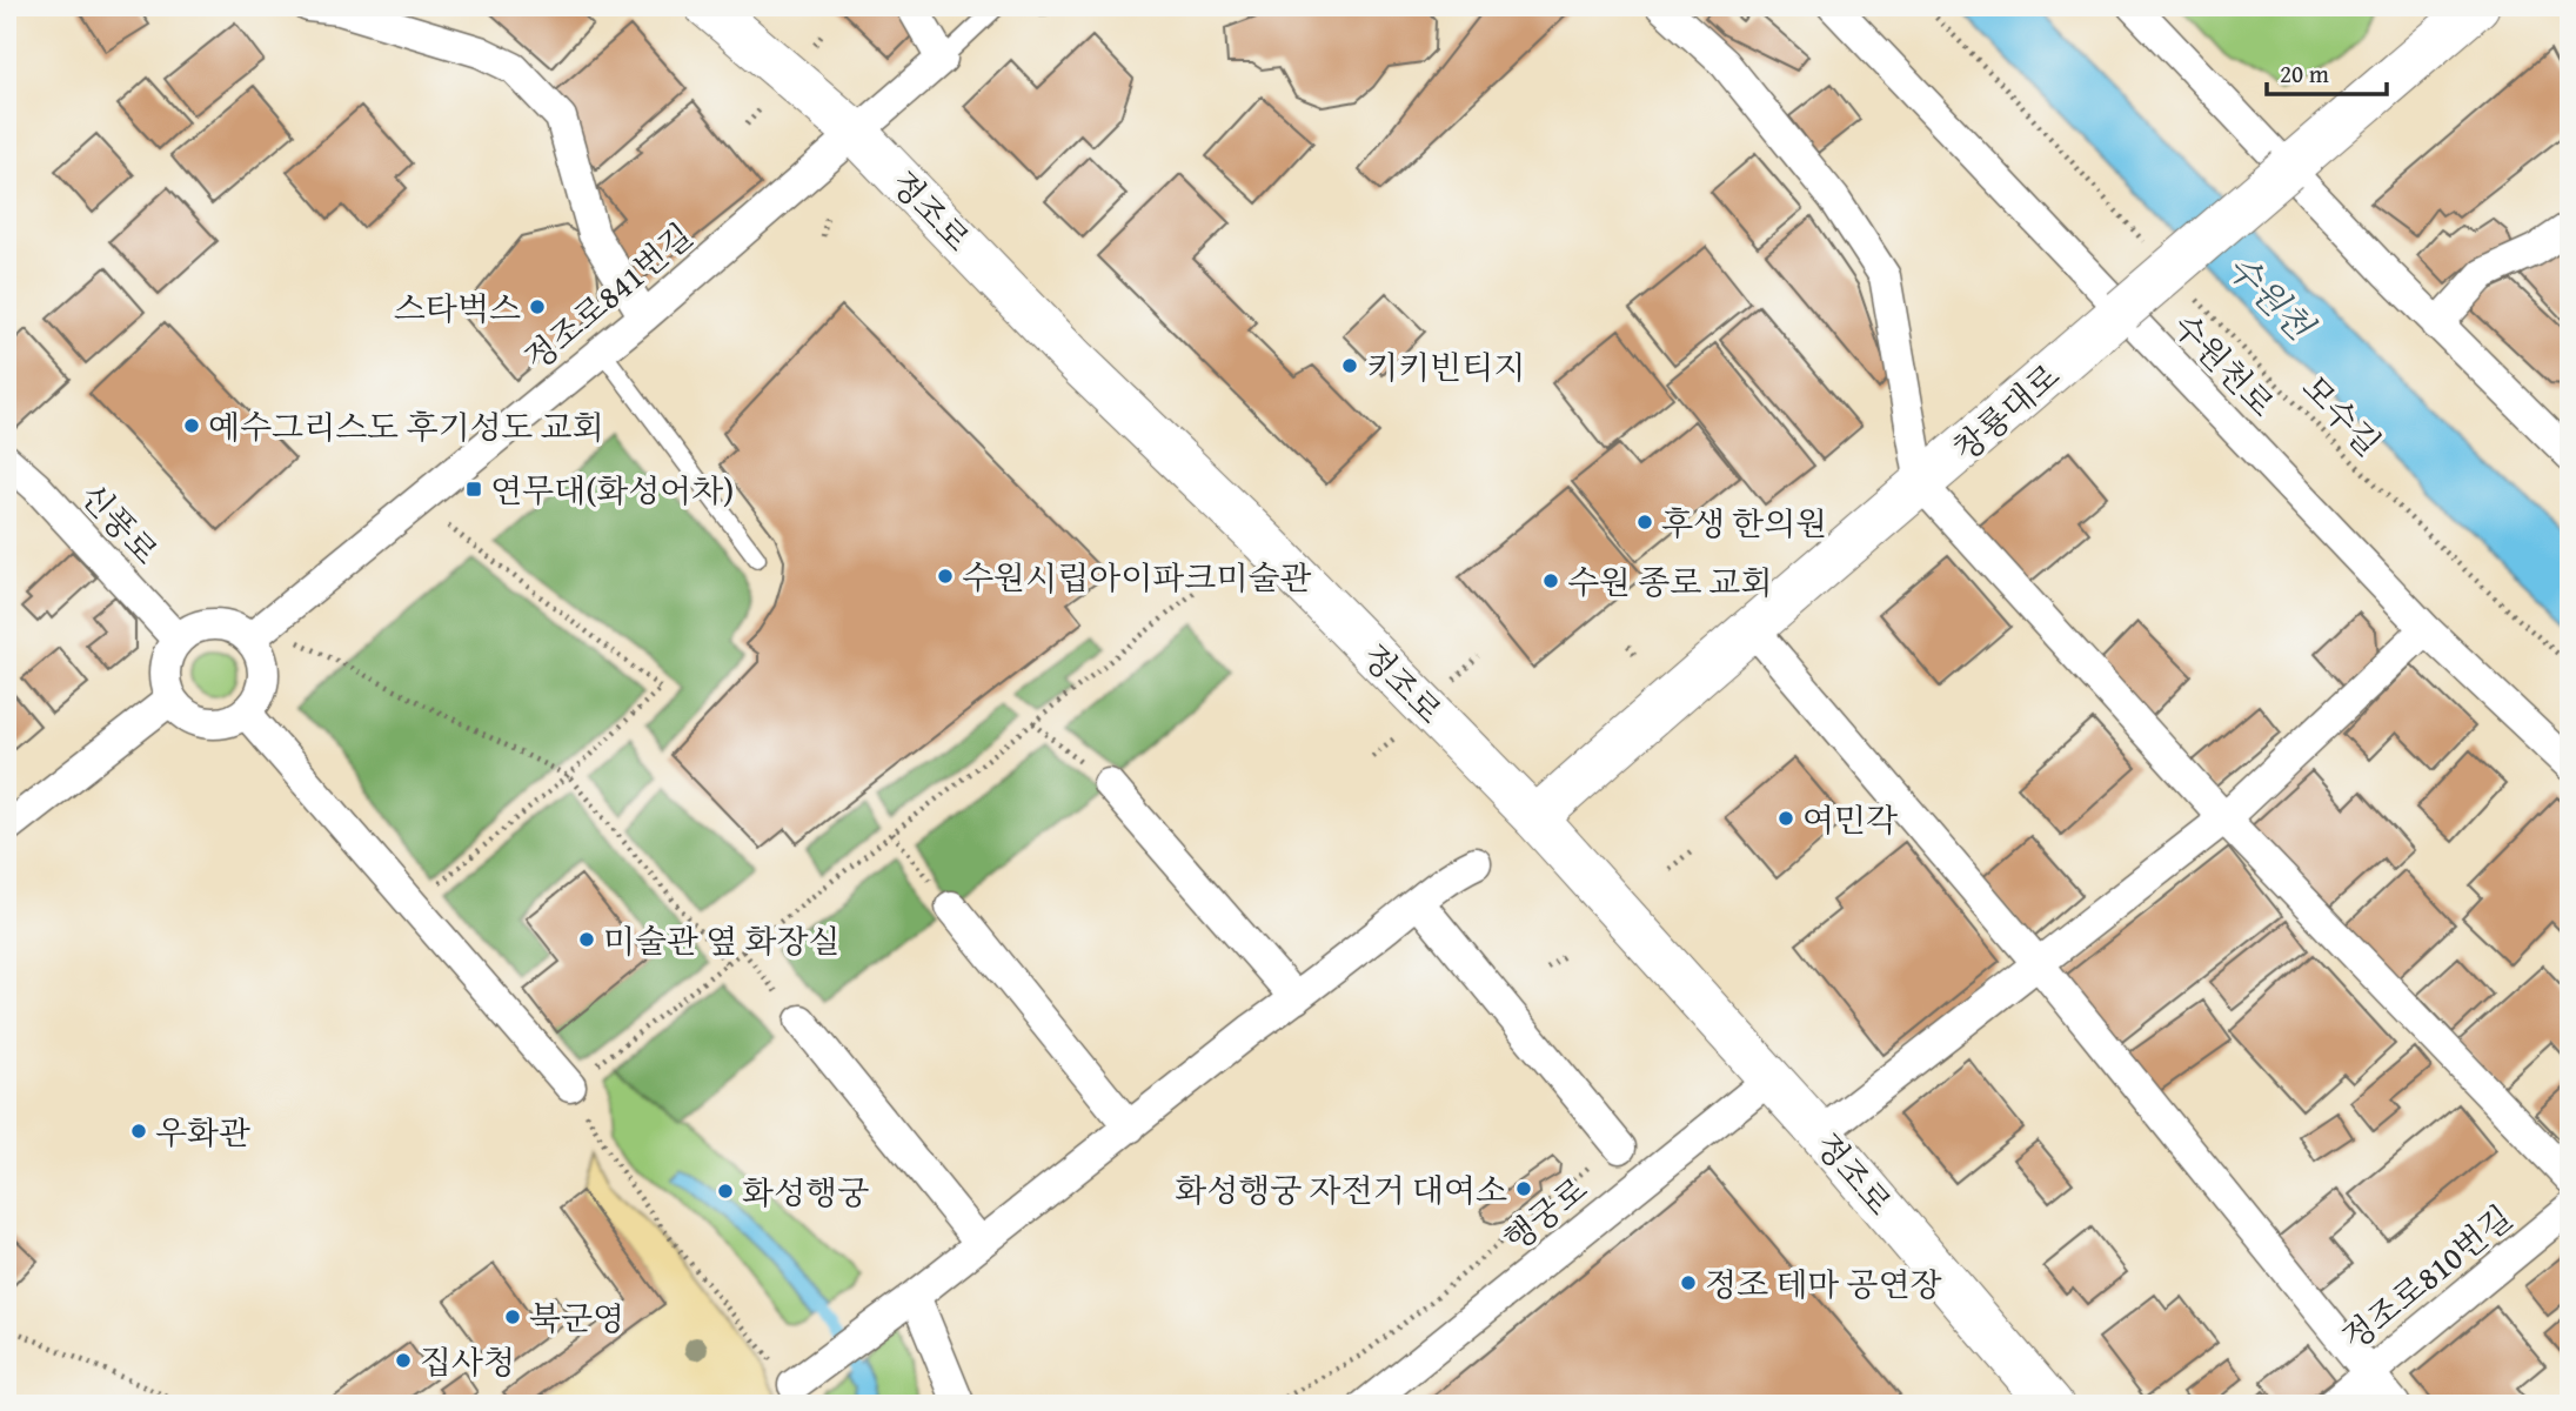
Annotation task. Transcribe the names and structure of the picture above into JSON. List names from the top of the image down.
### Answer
{
  "streets": {
    "street": [
      "정조로",
      "정조로841번길",
      "수원천로",
      "창룡대로",
      "신풍로",
      "행궁로",
      "정조로810번길"
    ],
    "path": ["모수길"]
  },
  "crossings": [
    ["정조로", "정조로841번길"],
    ["정조로", "창룡대로"],
    ["정조로", "행궁로"],
    ["정조로841번길", "신풍로"],
    ["수원천로", "창룡대로"]
  ],
  "water": ["수원천"],
  "places": {
    "other": [
      "스타벅스",
      "키키빈티지",
      "예수그리스도 후기성도 교회",
      "후생 한의원",
      "수원시립아이파크미술관",
      "수원 종로 교회",
      "여민각",
      "미술관 옆 화장실",
      "우화관",
      "화성행궁 자전거 대여소",
      "화성행궁",
      "정조 테마 공연장",
      "북군영",
      "집사청"
    ],
    "transit": ["연무대(화성어차)"]
  },
  "scale_bar": "20 m"
}
